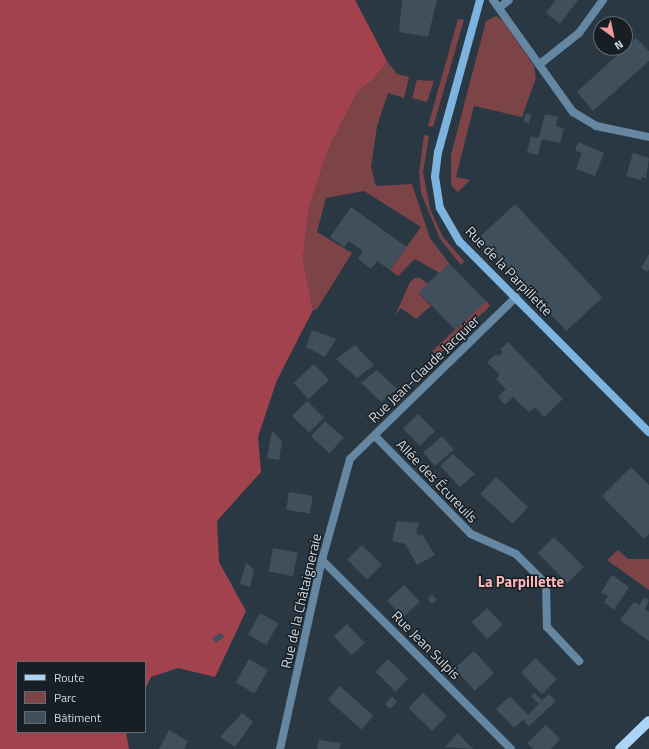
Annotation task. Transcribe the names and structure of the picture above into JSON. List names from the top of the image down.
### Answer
{
  "streets": {
    "street": [
      "Rue de la Parpillette",
      "Rue Jean-Claude Jacquier",
      "Allée des Écureuils",
      "Rue de la Châtaigneraie",
      "Rue Jean Sulpis"
    ]
  },
  "crossings": [
    ["Rue de la Parpillette", "Rue Jean-Claude Jacquier"],
    ["Rue Jean-Claude Jacquier", "Allée des Écureuils"],
    ["Rue Jean-Claude Jacquier", "Rue de la Châtaigneraie"],
    ["Rue de la Châtaigneraie", "Rue Jean Sulpis"]
  ],
  "districts": ["La Parpillette"],
  "legend": ["Route", "Parc", "Bâtiment"],
  "north": "bottom right"
}
